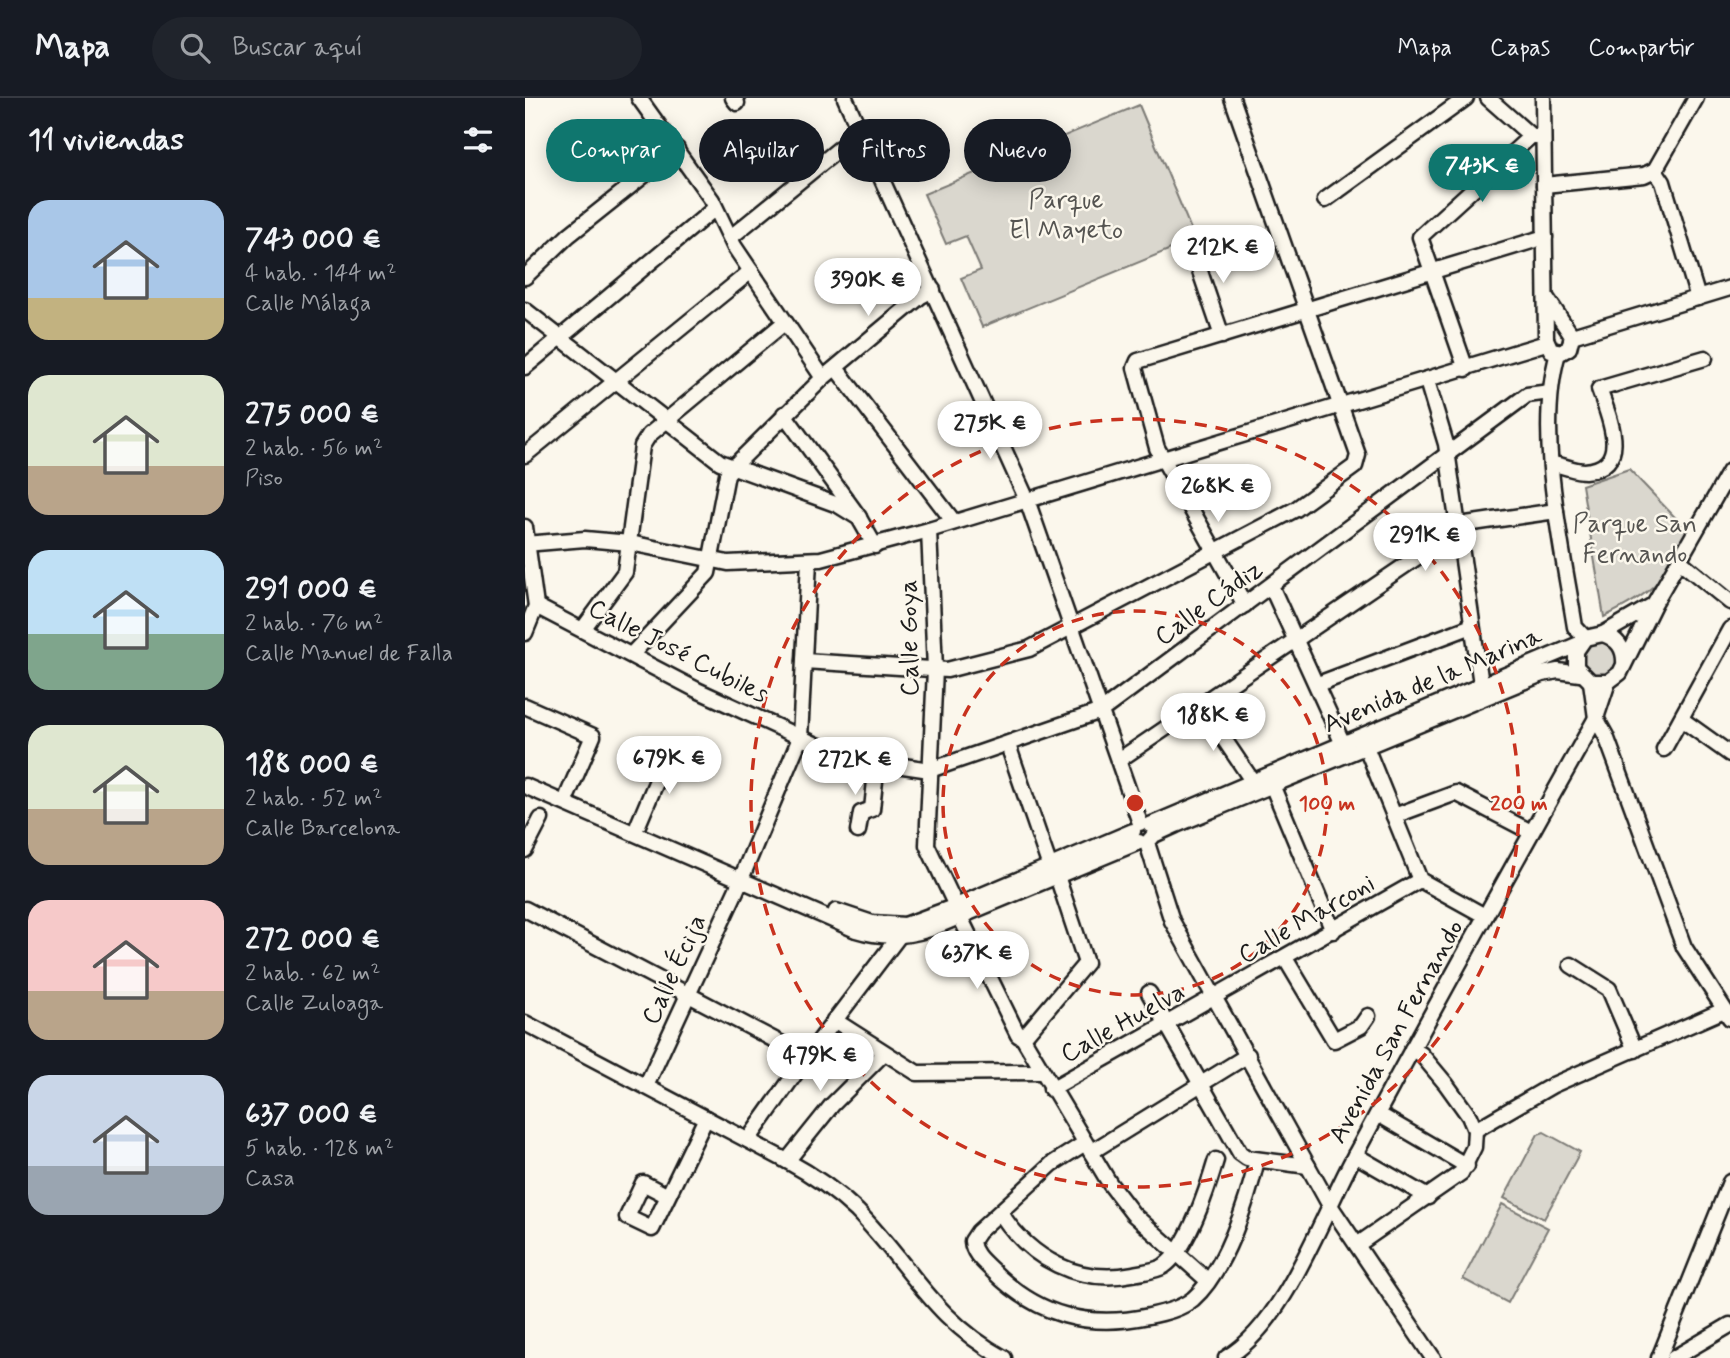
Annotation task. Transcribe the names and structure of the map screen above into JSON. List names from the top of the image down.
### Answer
{
  "streets": {
    "street": [
      "Calle Cádiz",
      "Calle Goya",
      "Calle José Cubiles",
      "Avenida de la Marina",
      "Calle Marconi",
      "Calle Écija",
      "Calle Huelva",
      "Avenida San Fernando"
    ]
  },
  "crossings": [
    ["Calle Cádiz", "Calle Goya"],
    ["Calle Cádiz", "Calle José Cubiles"],
    ["Calle Goya", "Calle José Cubiles"],
    ["Calle Goya", "Avenida de la Marina"],
    ["Calle Goya", "Calle Huelva"],
    ["Calle José Cubiles", "Calle Écija"],
    ["Avenida de la Marina", "Calle Écija"],
    ["Avenida de la Marina", "Avenida San Fernando"],
    ["Calle Marconi", "Calle Huelva"]
  ],
  "parks": ["Parque El Mayeto", "Parque San Fernando"],
  "page": {
    "header": "Mapa",
    "search": "Buscar aquí",
    "nav": ["Mapa", "Capas", "Compartir"],
    "heading": "11 viviendas",
    "chip": [
      "Comprar",
      "Alquilar",
      "Filtros",
      "Nuevo"
    ],
    "price": [
      "743K €",
      "212K €",
      "390K €",
      "275K €",
      "268K €",
      "291K €",
      "188K €",
      "679K €",
      "272K €",
      "637K €",
      "479K €"
    ],
    "list": [
      {
        "name": "743 000 €",
        "note": "4 hab. · 144 m² · Calle Málaga"
      },
      {
        "name": "275 000 €",
        "note": "2 hab. · 56 m² · Piso"
      },
      {
        "name": "291 000 €",
        "note": "2 hab. · 76 m² · Calle Manuel de Falla"
      },
      {
        "name": "188 000 €",
        "note": "2 hab. · 52 m² · Calle Barcelona"
      },
      {
        "name": "272 000 €",
        "note": "2 hab. · 62 m² · Calle Zuloaga"
      },
      {
        "name": "637 000 €",
        "note": "5 hab. · 128 m² · Casa"
      }
    ]
  },
  "rings": ["100 m", "200 m"]
}
